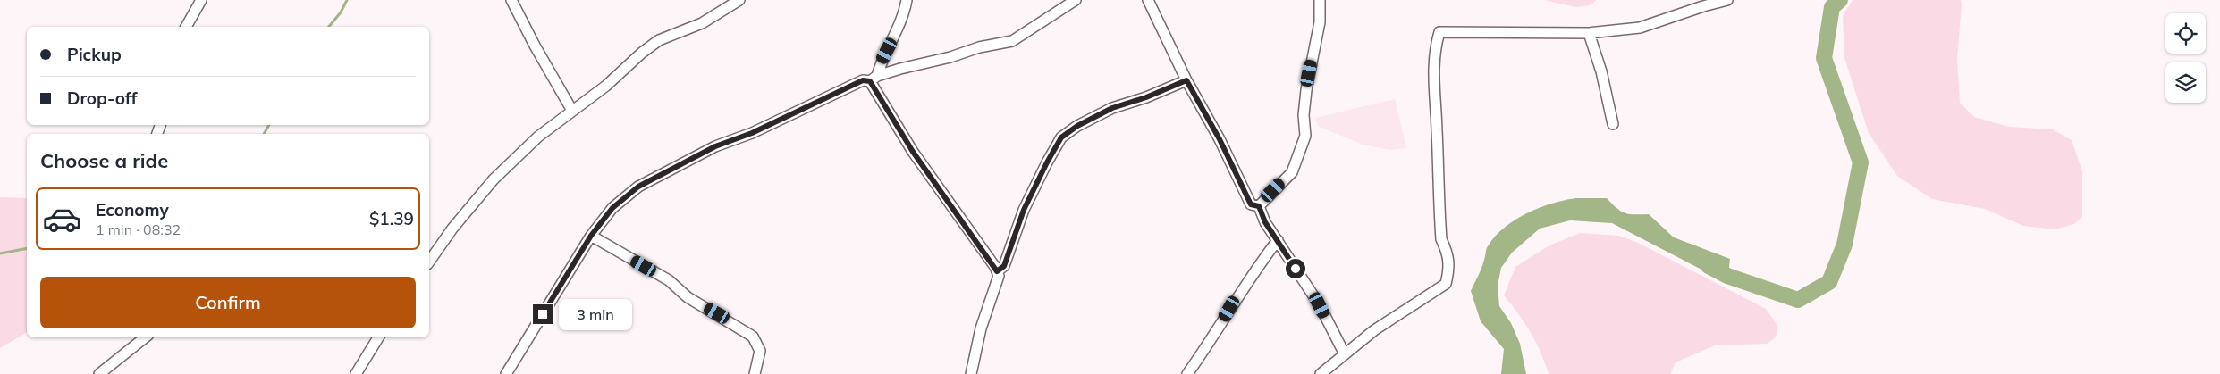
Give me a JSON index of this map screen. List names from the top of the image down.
{
  "page": {
    "banner": ["Pickup", "Drop-off"],
    "heading": "Choose a ride",
    "list": [
      {
        "name": "Economy",
        "note": "1 min · 08:32",
        "value": "$1.39"
      }
    ],
    "buttons": "Confirm",
    "bubble": "3 min"
  }
}
